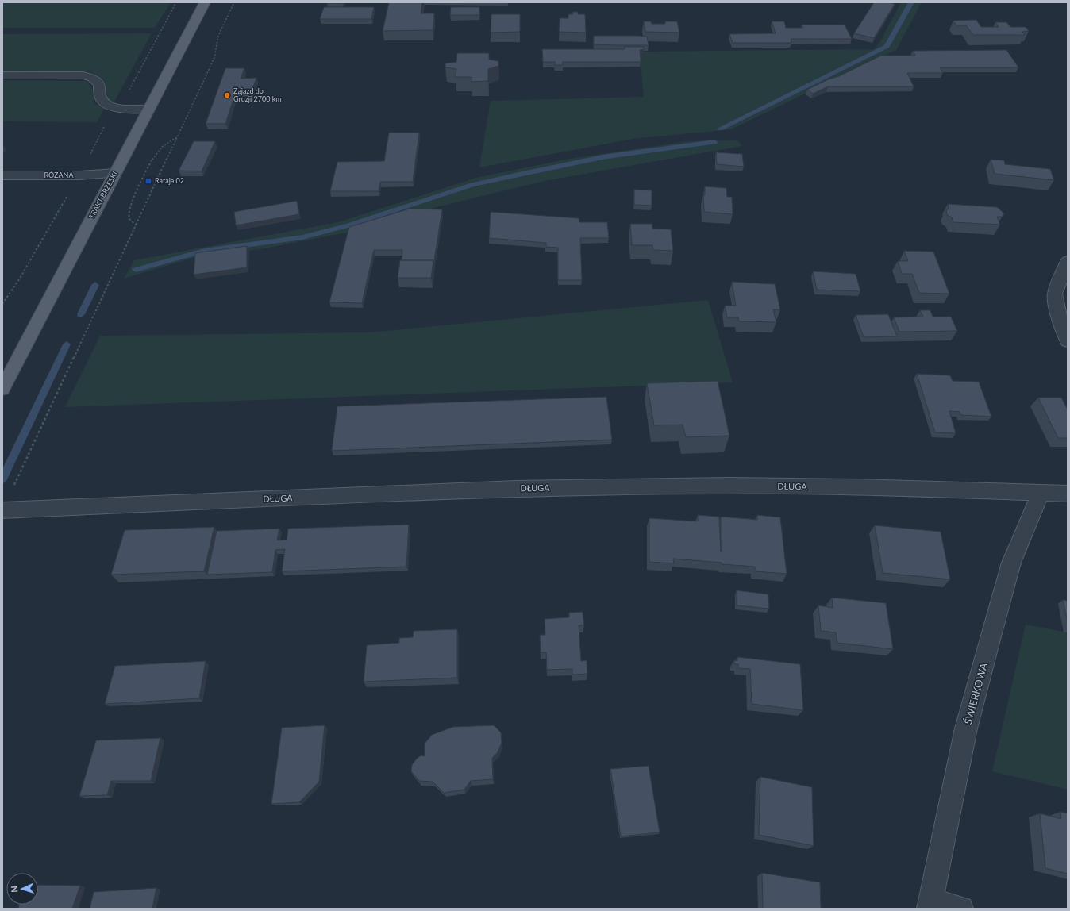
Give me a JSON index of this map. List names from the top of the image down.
{
  "streets": {
    "main road": ["TRAKT BRZESKI"],
    "street": ["RÓŻANA", "DŁUGA", "ŚWIERKOWA"]
  },
  "crossings": [
    ["RÓŻANA", "TRAKT BRZESKI"],
    ["DŁUGA", "ŚWIERKOWA"]
  ],
  "places": {
    "other": ["Zajazd do Gruzji 2700 km"],
    "transit": ["Rataja 02"]
  },
  "north": "left"
}
